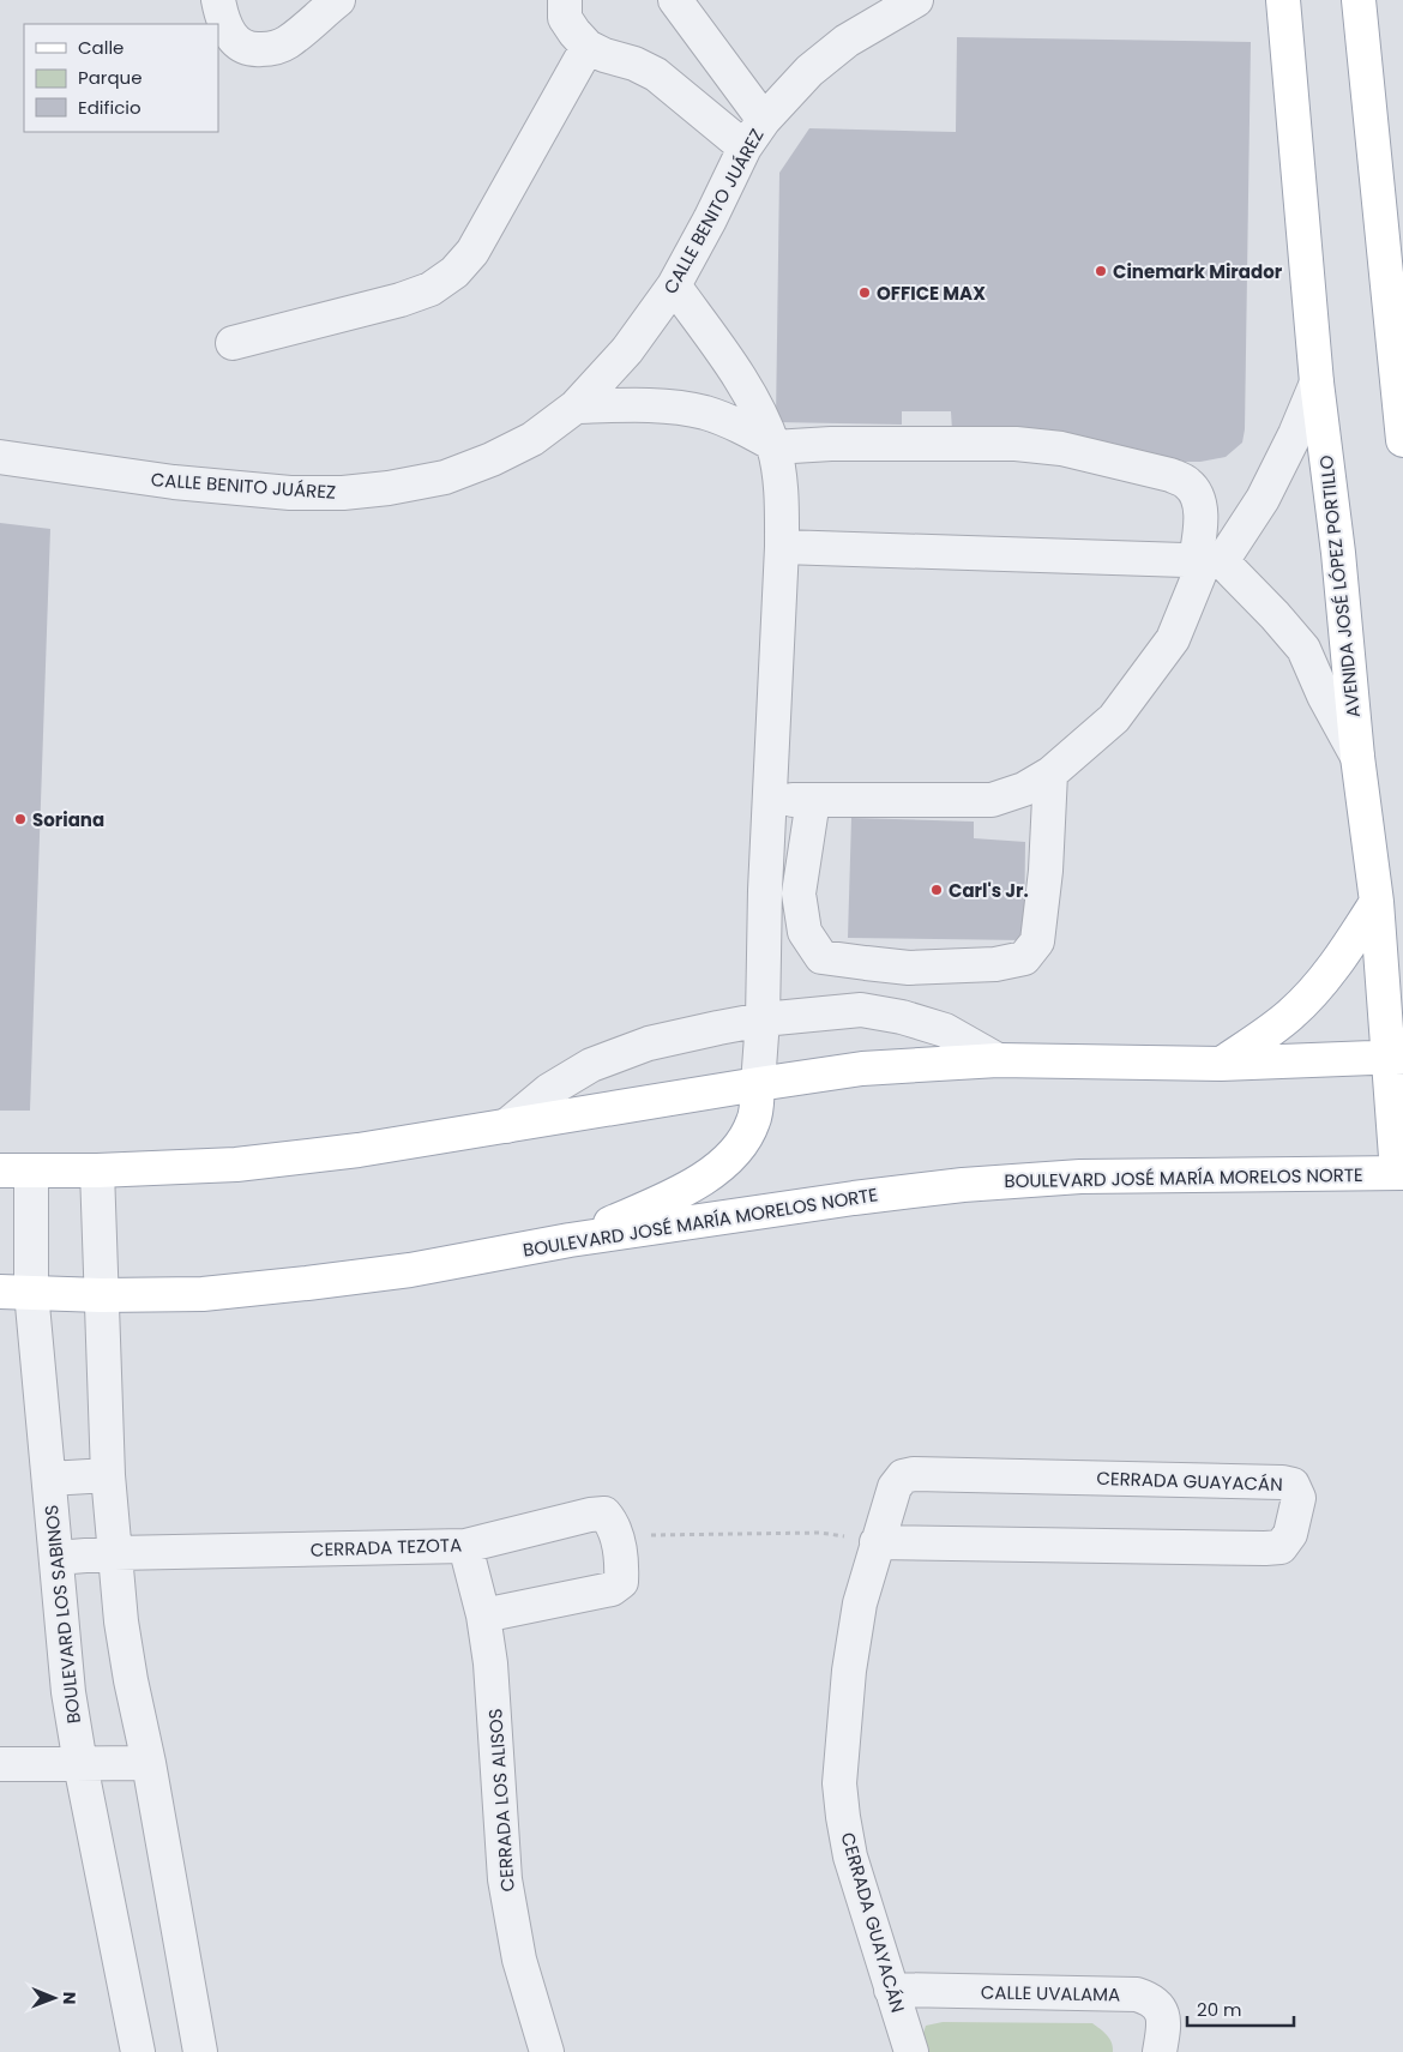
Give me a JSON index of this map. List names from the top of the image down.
{
  "streets": {
    "main road": ["AVENIDA JOSÉ LÓPEZ PORTILLO", "BOULEVARD JOSÉ MARÍA MORELOS NORTE"],
    "street": [
      "CALLE BENITO JUÁREZ",
      "CERRADA GUAYACÁN",
      "CERRADA TEZOTA",
      "BOULEVARD LOS SABINOS",
      "CERRADA LOS ALISOS",
      "CALLE UVALAMA"
    ]
  },
  "crossings": [
    ["AVENIDA JOSÉ LÓPEZ PORTILLO", "BOULEVARD JOSÉ MARÍA MORELOS NORTE"],
    ["BOULEVARD JOSÉ MARÍA MORELOS NORTE", "BOULEVARD LOS SABINOS"],
    ["CERRADA GUAYACÁN", "CALLE UVALAMA"],
    ["CERRADA TEZOTA", "BOULEVARD LOS SABINOS"],
    ["CERRADA TEZOTA", "CERRADA LOS ALISOS"]
  ],
  "places": [
    "Cinemark Mirador",
    "OFFICE MAX",
    "Soriana",
    "Carl's Jr."
  ],
  "legend": ["Calle", "Parque", "Edificio"],
  "scale_bar": "20 m",
  "north": "right"
}
